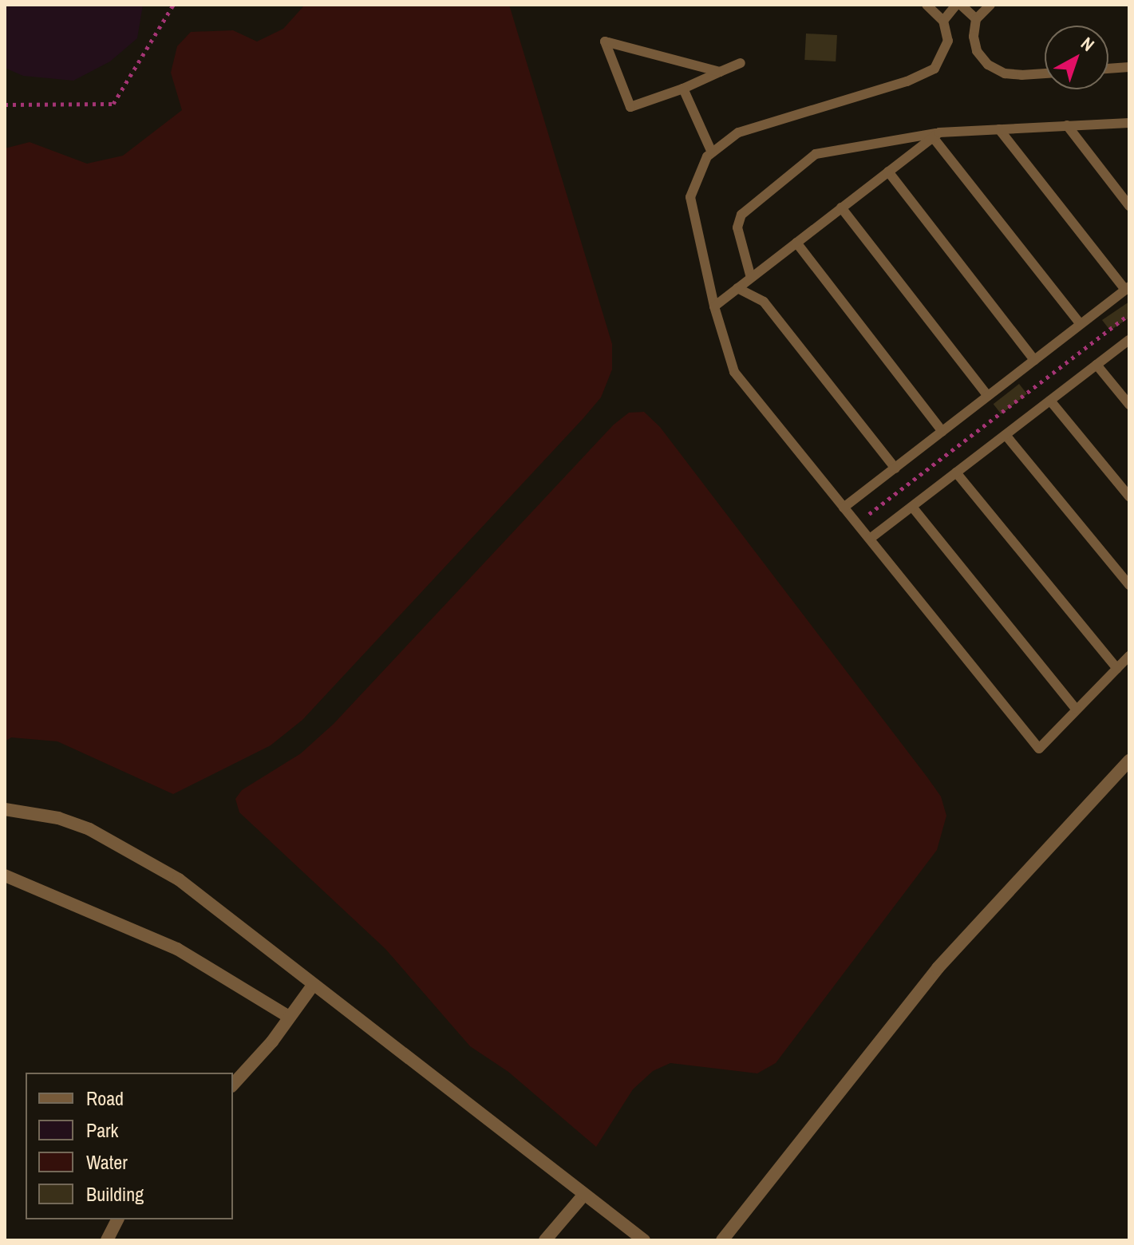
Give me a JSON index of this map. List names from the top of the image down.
{
  "legend": [
    "Road",
    "Park",
    "Water",
    "Building"
  ],
  "north": "top right"
}
